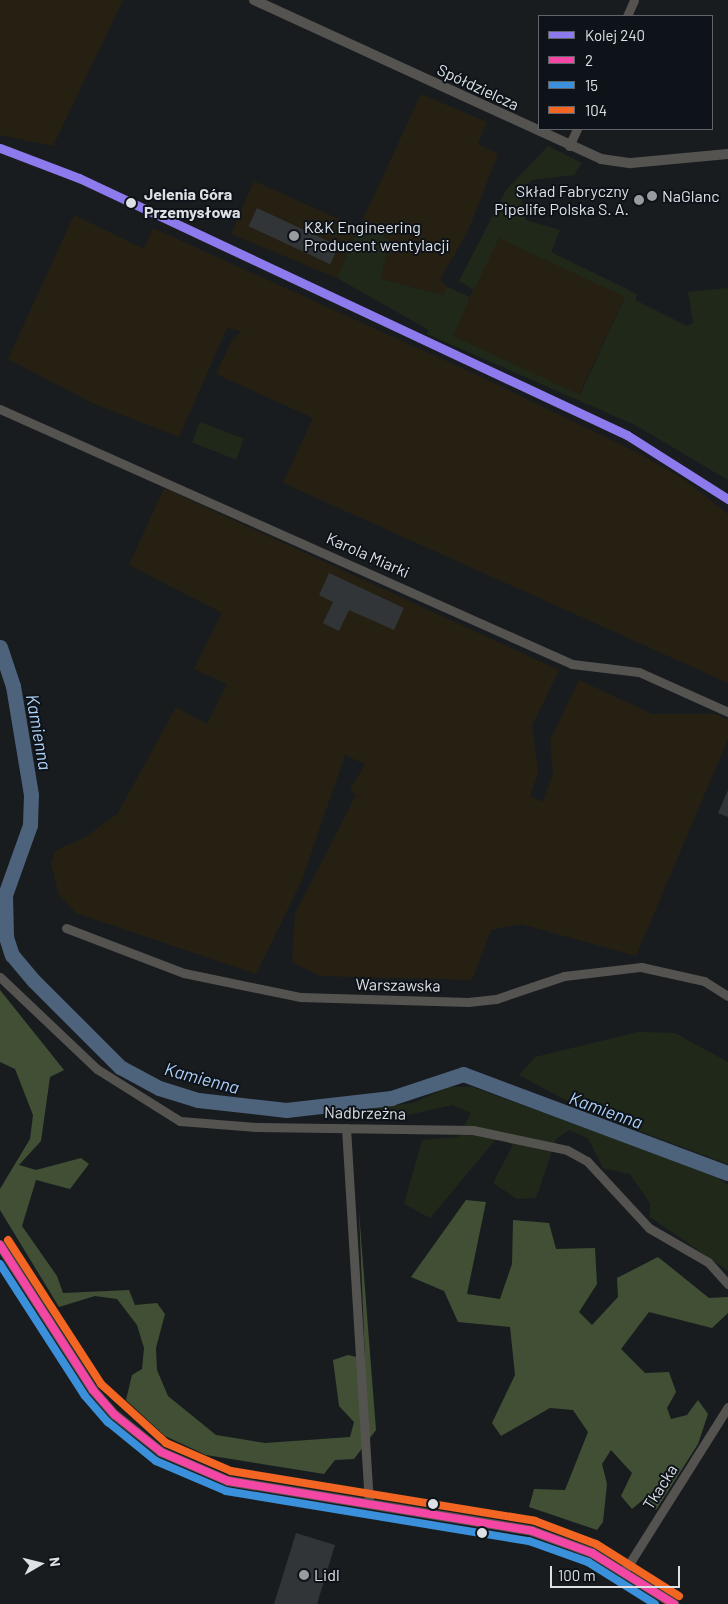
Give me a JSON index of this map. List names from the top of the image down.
{
  "streets": {
    "street": [
      "Spółdzielcza",
      "Karola Miarki",
      "Warszawska",
      "Nadbrzeżna",
      "Tkacka"
    ]
  },
  "water": ["Kamienna"],
  "places": [
    "NaGlanc",
    "Skład Fabryczny Pipelife Polska S. A.",
    "Jelenia Góra Przemysłowa",
    "K&K Engineering Producent wentylacji",
    "Lidl"
  ],
  "lines": [
    "rail line 240",
    "transit line 104",
    "transit line 2",
    "transit line 15"
  ],
  "legend": [
    "Kolej 240",
    "2",
    "15",
    "104"
  ],
  "scale_bar": "100 m",
  "north": "right"
}
